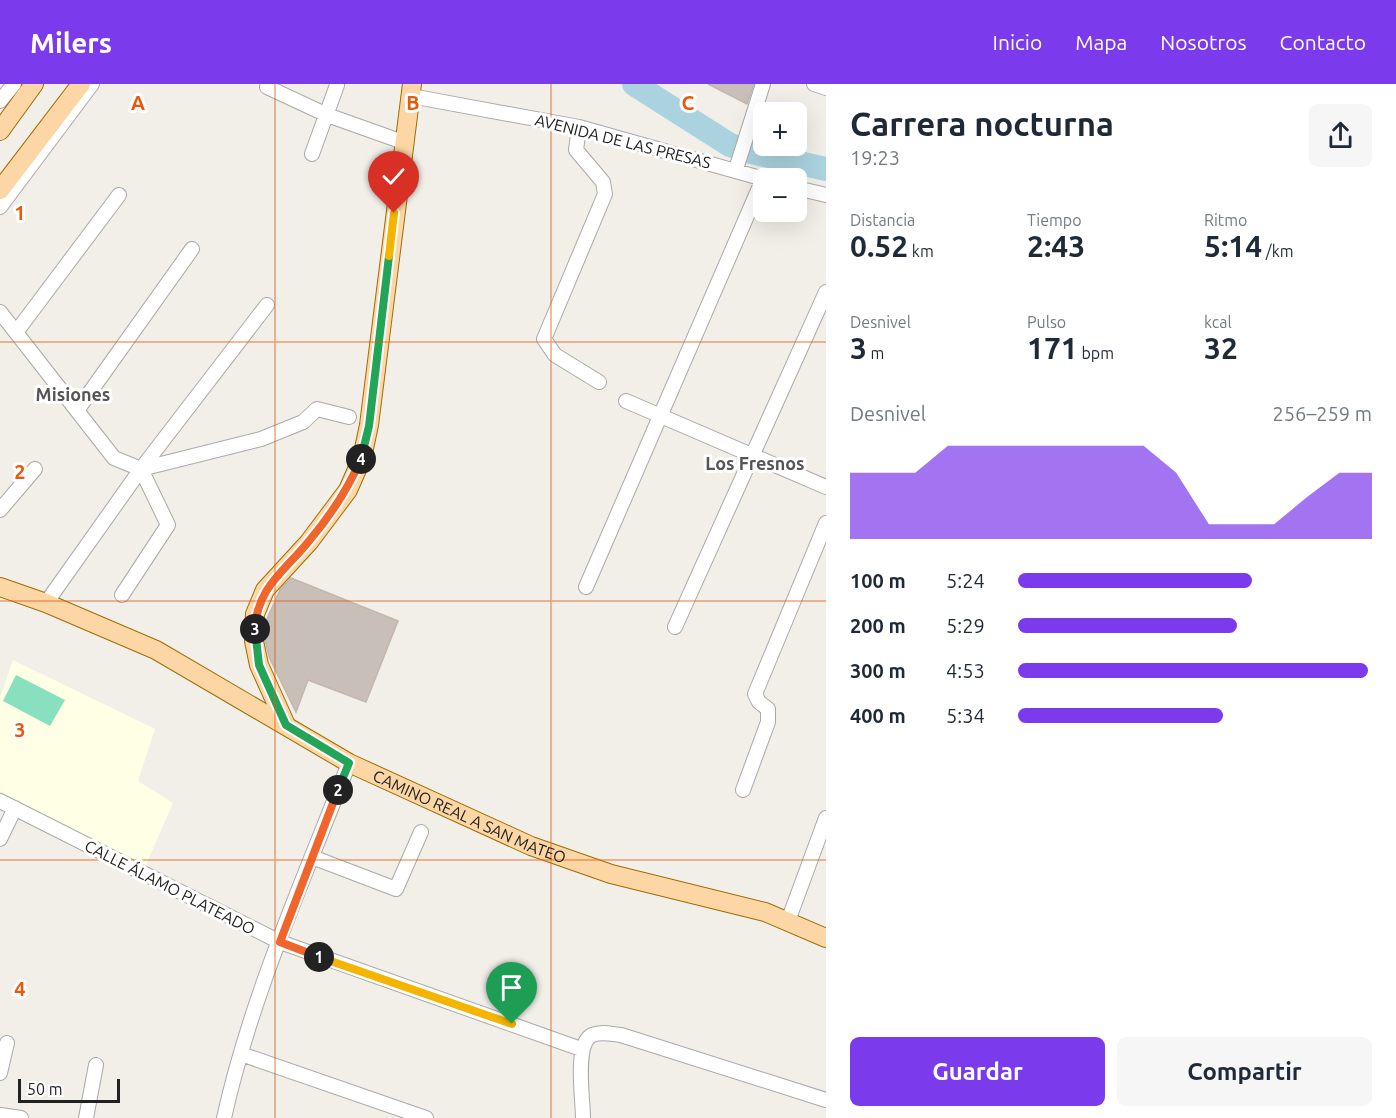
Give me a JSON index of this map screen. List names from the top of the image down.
{
  "streets": {
    "main road": ["CAMINO REAL A SAN MATEO"],
    "street": ["AVENIDA DE LAS PRESAS", "CALLE ÁLAMO PLATEADO"]
  },
  "districts": ["Misiones", "Los Fresnos"],
  "scale_bar": "50 m",
  "page": {
    "header": "Milers",
    "nav": [
      "Inicio",
      "Mapa",
      "Nosotros",
      "Contacto"
    ],
    "heading": ["Carrera nocturna", "19:23"],
    "map_buttons": ["+", "−"],
    "stats": [
      ["Distancia", "0.52 km"],
      ["Tiempo", "2:43"],
      ["Ritmo", "5:14 /km"],
      ["Desnivel", "3 m"],
      ["Pulso", "171 bpm"],
      ["kcal", "32"]
    ],
    "chart": ["Desnivel", "256–259 m"],
    "pins": [
      "4",
      "3",
      "2",
      "1"
    ],
    "list": [
      {
        "name": "100 m",
        "note": "5:24"
      },
      {
        "name": "200 m",
        "note": "5:29"
      },
      {
        "name": "300 m",
        "note": "4:53"
      },
      {
        "name": "400 m",
        "note": "5:34"
      }
    ],
    "buttons": ["Guardar", "Compartir"],
    "scale": "50 m"
  },
  "grid": {
    "columns": ["A", "B", "C"],
    "rows": [
      "1",
      "2",
      "3",
      "4"
    ]
  }
}
